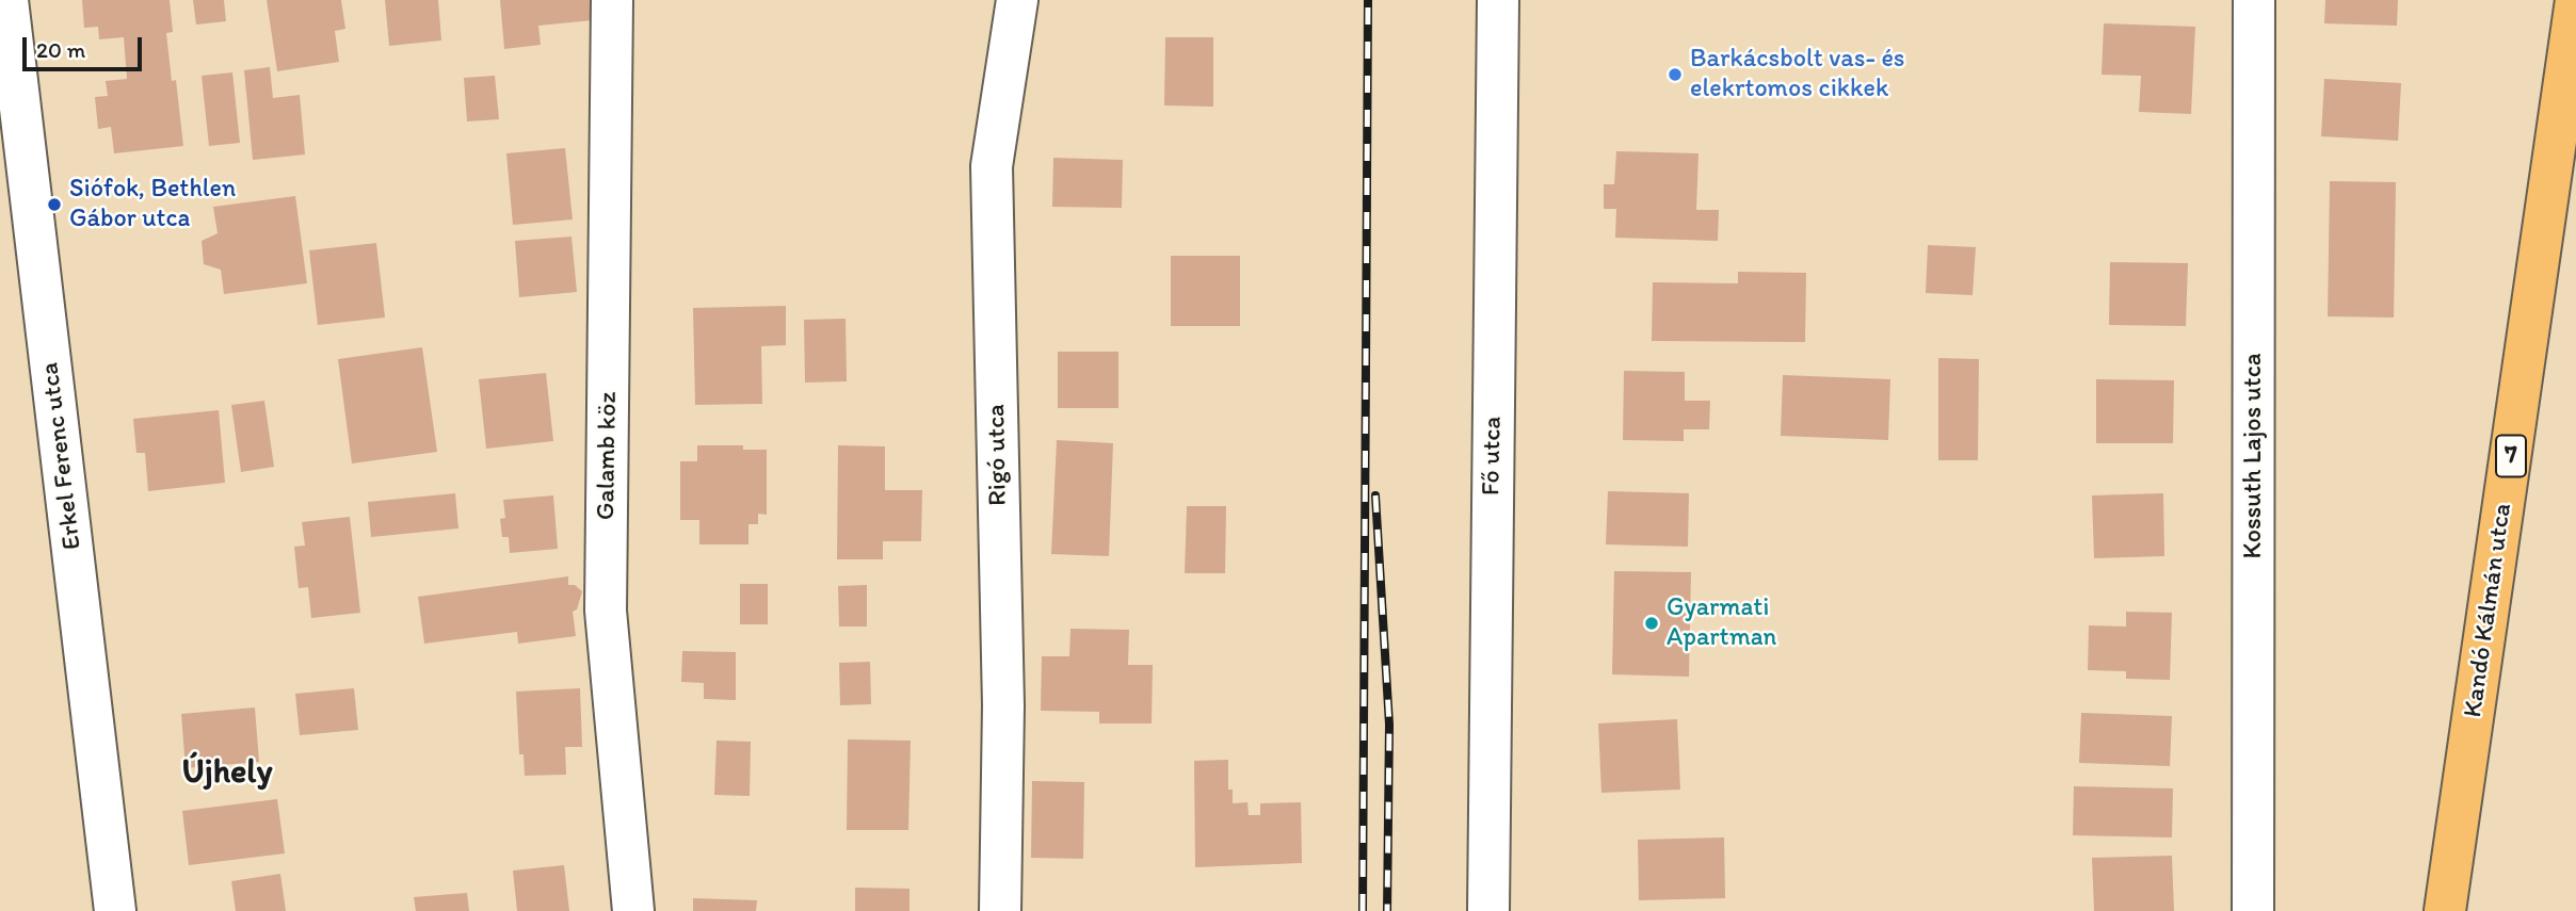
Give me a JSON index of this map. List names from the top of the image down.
{
  "streets": {
    "main road": ["7", "Kandó Kálmán utca"],
    "street": [
      "Rigó utca",
      "Erkel Ferenc utca",
      "Galamb köz",
      "Fő utca",
      "Kossuth Lajos utca"
    ]
  },
  "districts": ["Újhely"],
  "places": ["Barkácsbolt vas- és elekrtomos cikkek", "Siófok, Bethlen Gábor utca", "Gyarmati Apartman"],
  "scale_bar": "20 m"
}
